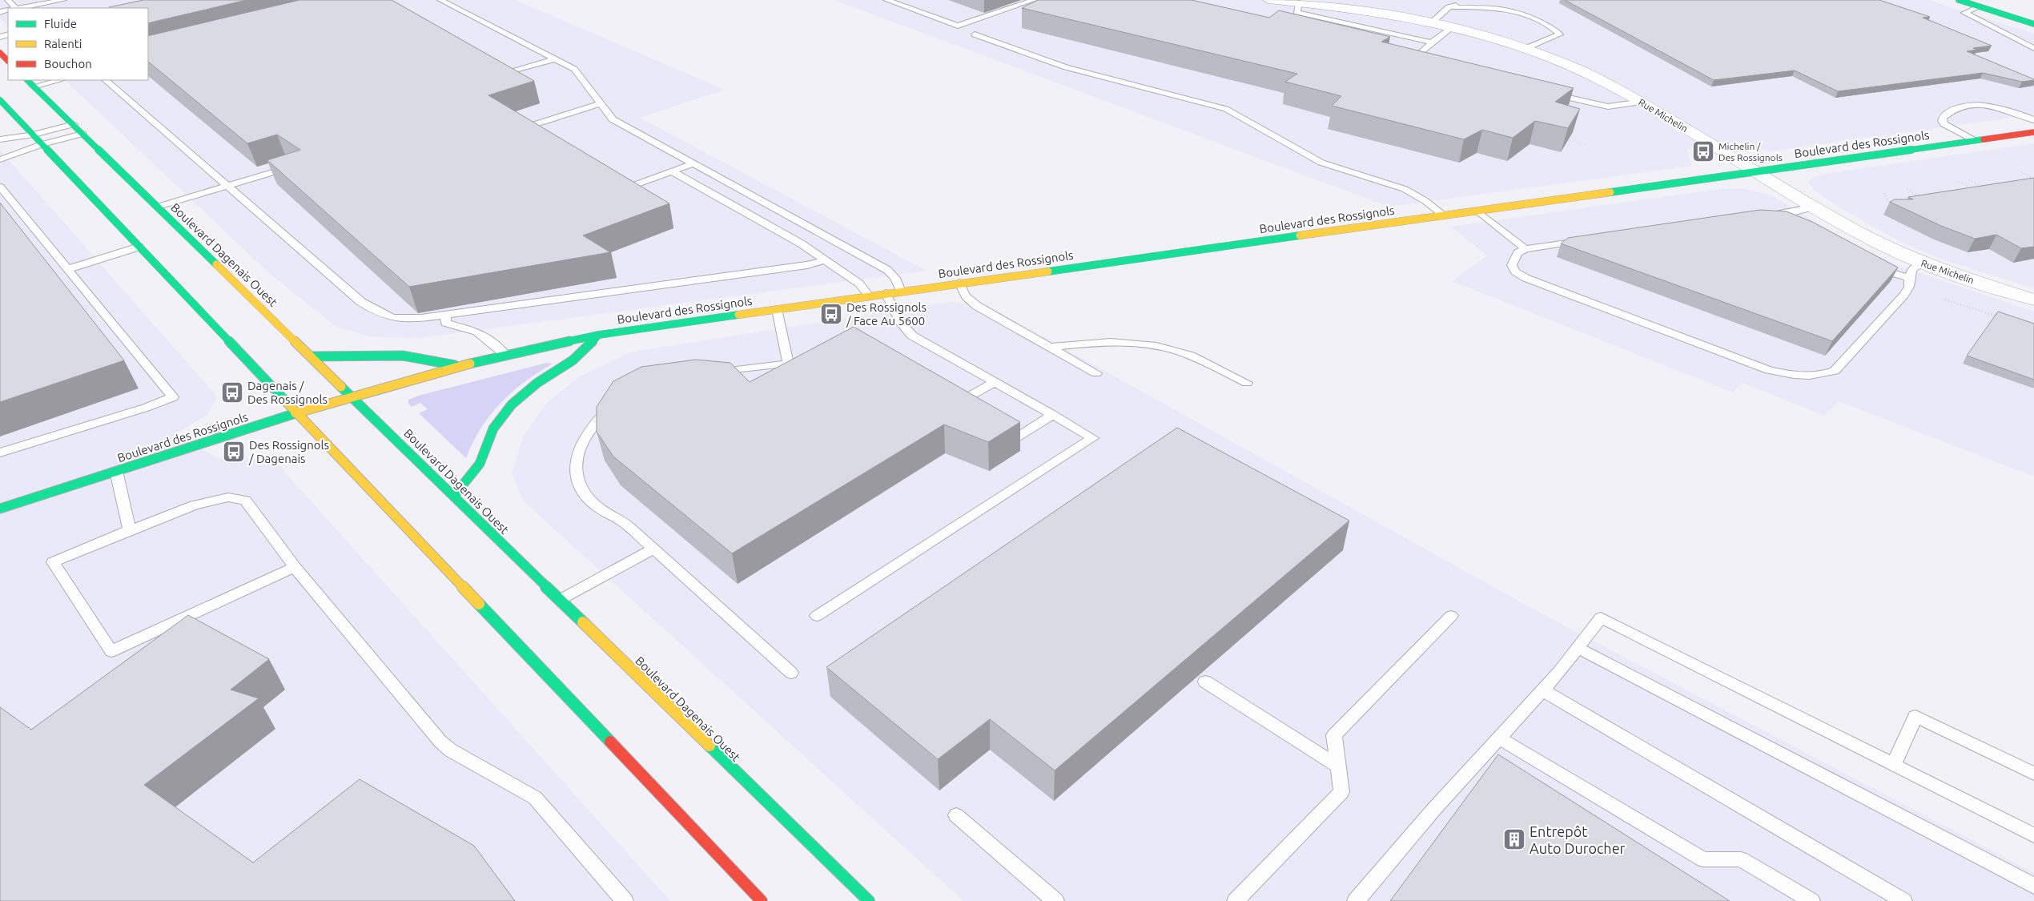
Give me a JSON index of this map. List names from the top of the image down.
{
  "streets": {
    "main road": ["Boulevard des Rossignols", "Boulevard Dagenais Ouest"],
    "street": ["Rue Michelin"]
  },
  "crossings": [
    ["Rue Michelin", "Boulevard des Rossignols"],
    ["Boulevard des Rossignols", "Boulevard Dagenais Ouest"]
  ],
  "places": {
    "bus stop": [
      "Michelin / Des Rossignols",
      "Des Rossignols / Face Au 5600",
      "Dagenais / Des Rossignols",
      "Des Rossignols / Dagenais"
    ],
    "building": ["Entrepôt Auto Durocher"]
  },
  "legend": ["Fluide", "Ralenti", "Bouchon"]
}
